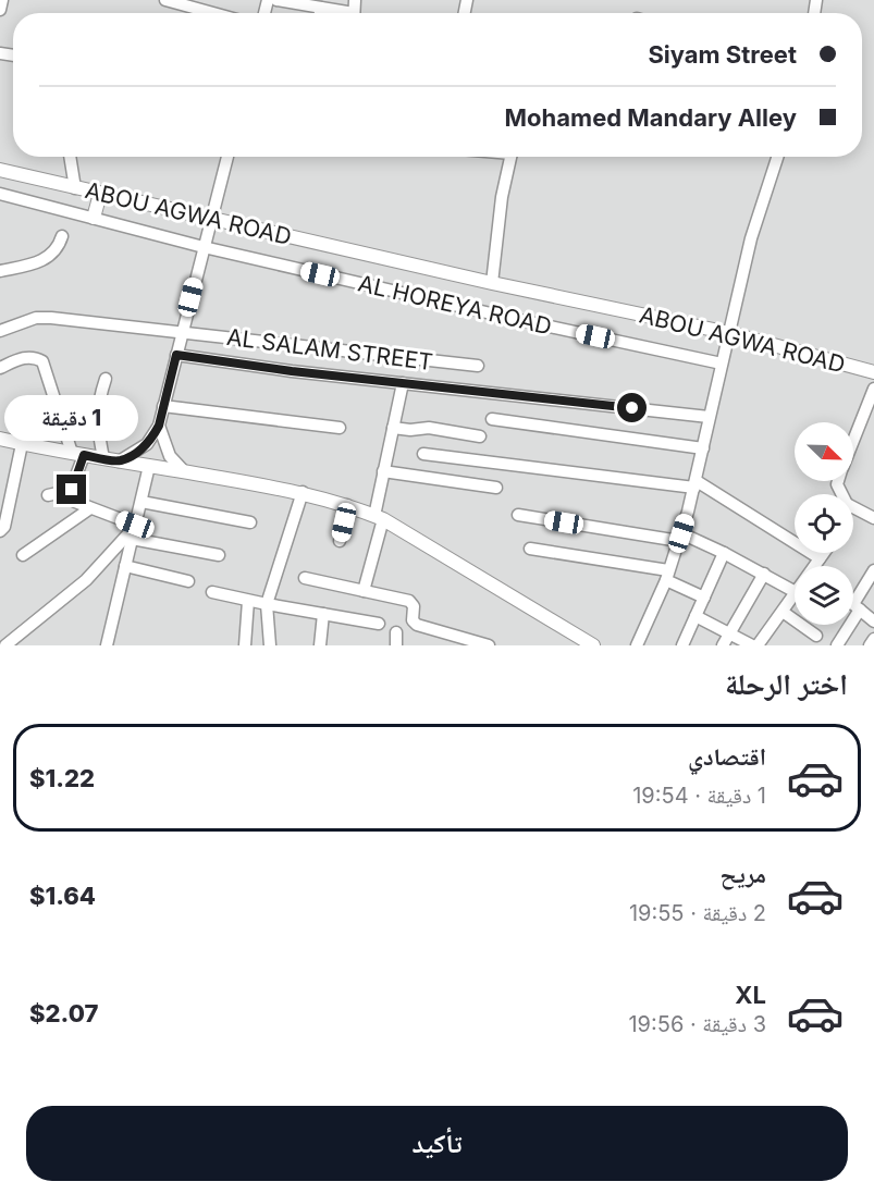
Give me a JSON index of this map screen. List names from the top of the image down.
{
  "streets": {
    "street": ["ABOU AGWA ROAD", "AL HOREYA ROAD", "AL SALAM STREET"]
  },
  "north": "bottom right",
  "page": {
    "banner": ["Siyam Street", "Mohamed Mandary Alley"],
    "bubble": "1 دقيقة",
    "heading": "اختر الرحلة",
    "list": [
      {
        "name": "اقتصادي",
        "note": "1 دقيقة · 19:54",
        "value": "$1.22"
      },
      {
        "name": "مريح",
        "note": "2 دقيقة · 19:55",
        "value": "$1.64"
      },
      {
        "name": "XL",
        "note": "3 دقيقة · 19:56",
        "value": "$2.07"
      }
    ],
    "buttons": "تأكيد"
  }
}
